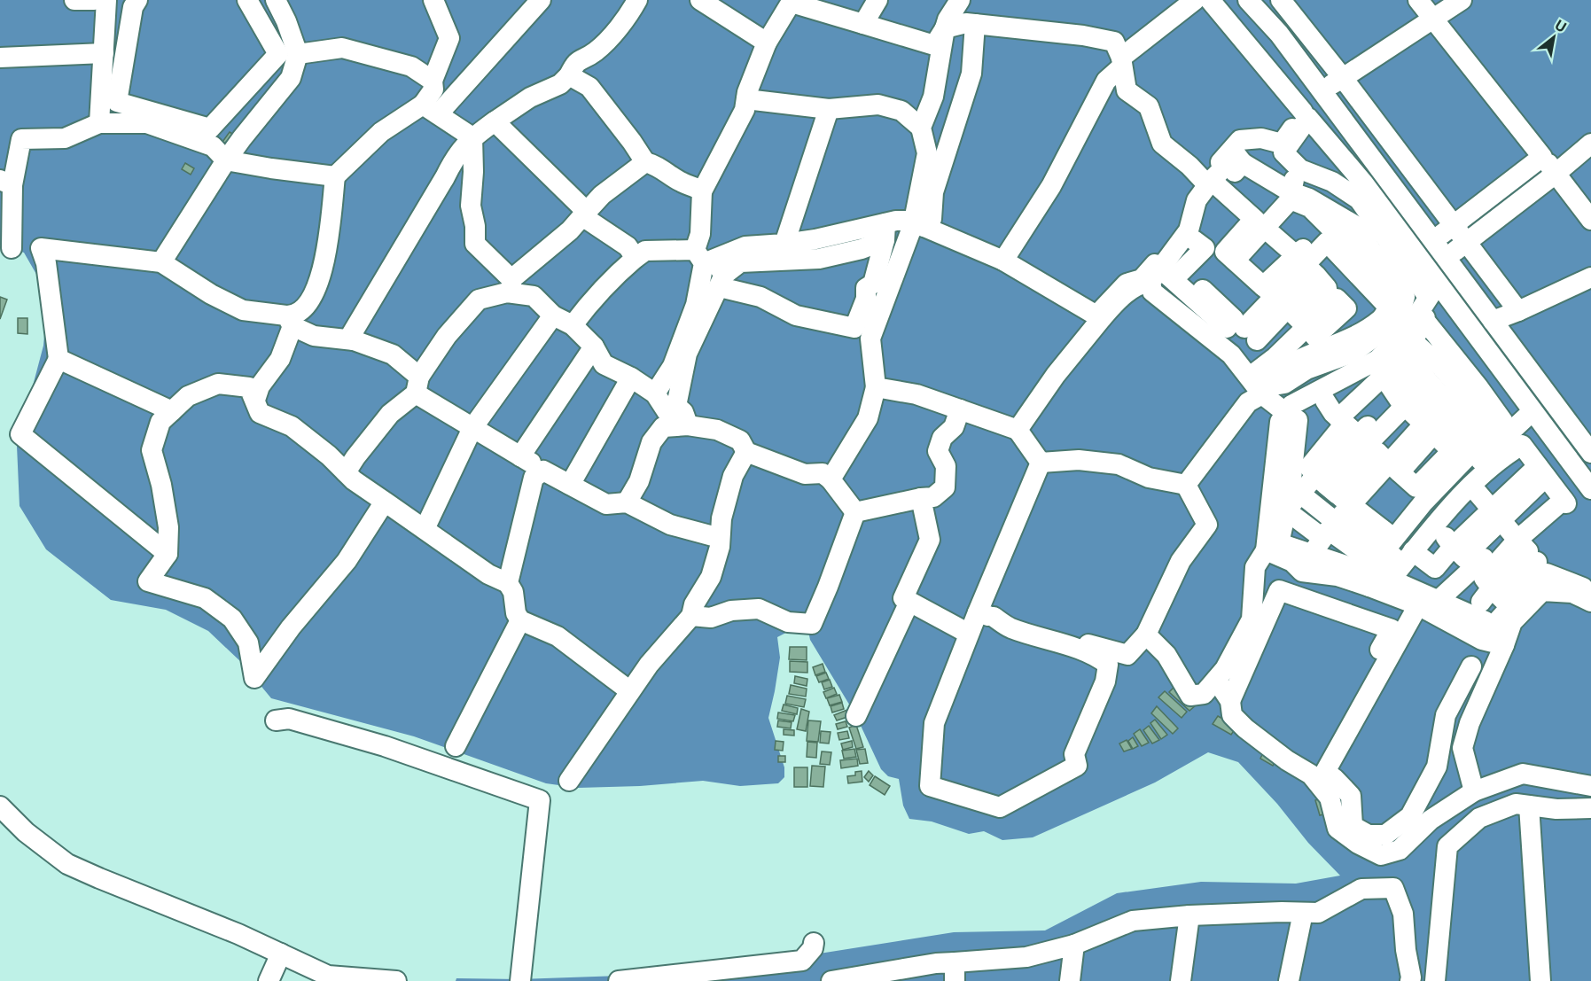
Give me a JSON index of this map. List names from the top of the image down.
{
  "north": "top right"
}
